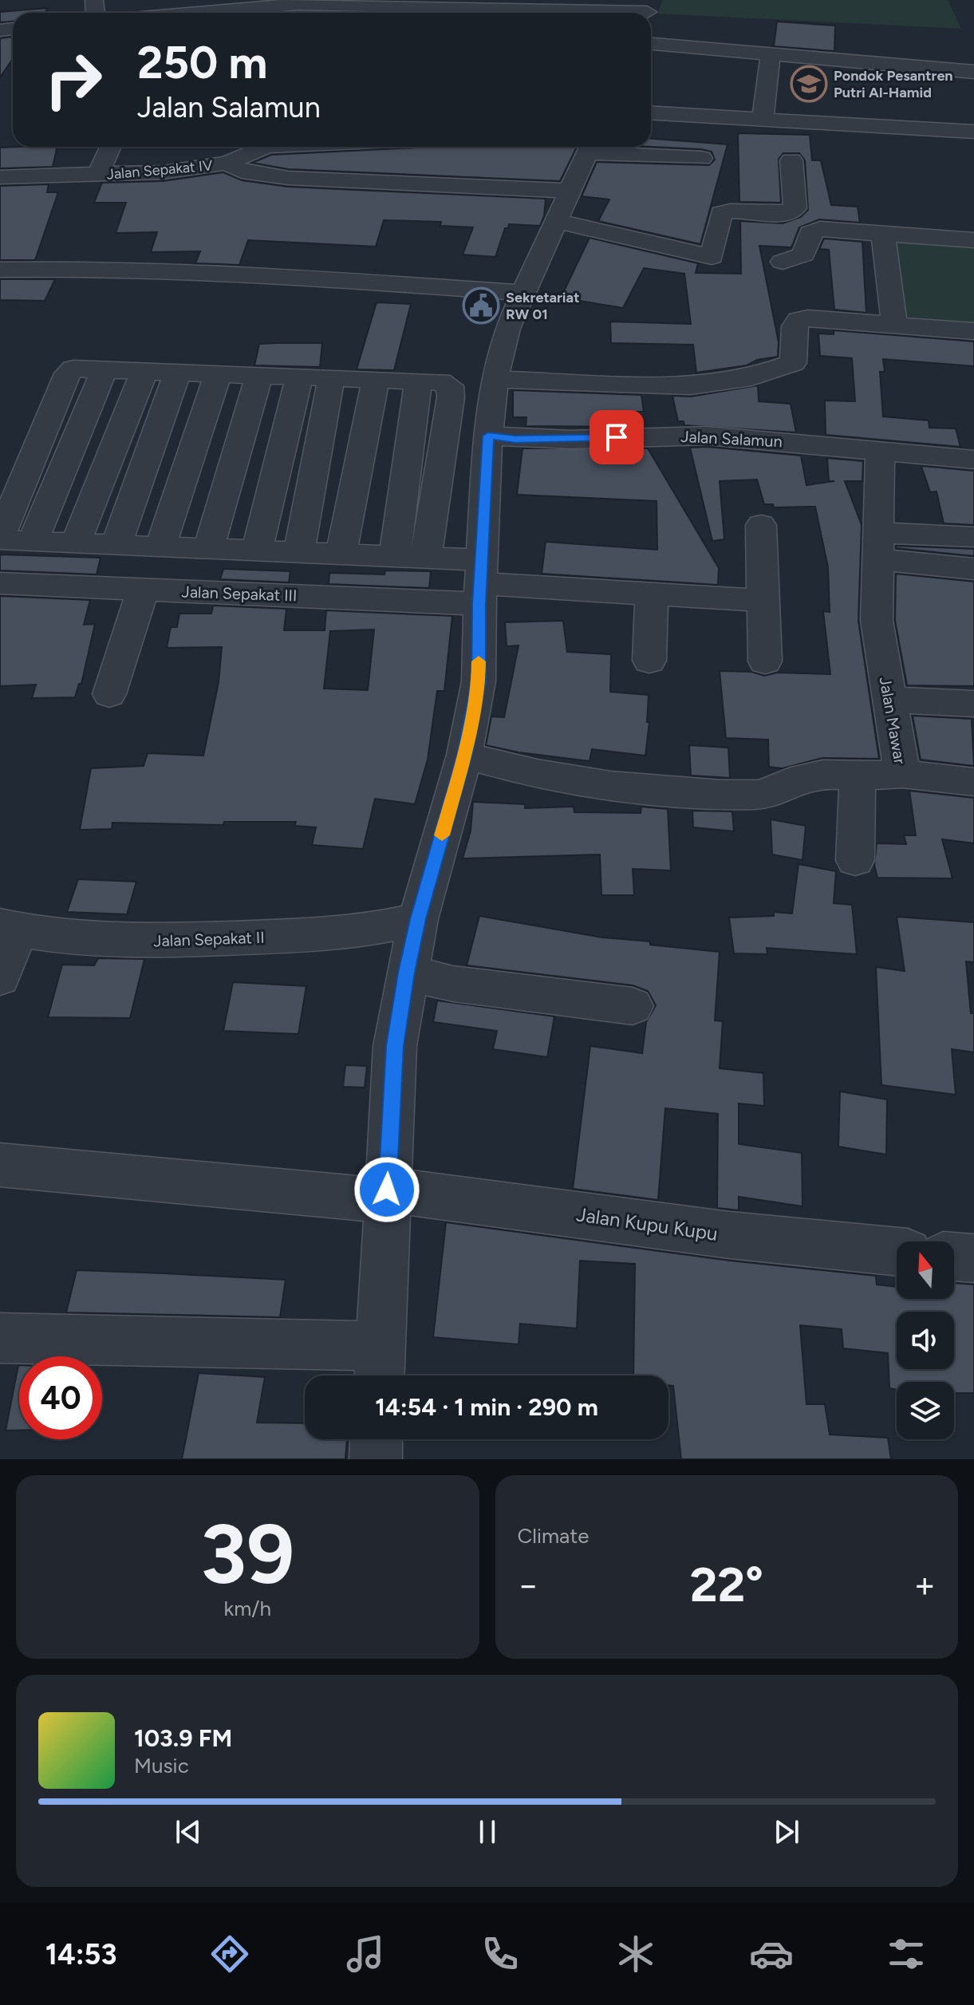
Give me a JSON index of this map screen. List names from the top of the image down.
{
  "streets": {
    "street": [
      "Jalan Sepakat IV",
      "Jalan Salamun",
      "Jalan Sepakat III",
      "Jalan Mawar",
      "Jalan Sepakat II",
      "Jalan Kupu Kupu"
    ]
  },
  "crossings": [
    ["Jalan Salamun", "Jalan Mawar"]
  ],
  "places": {
    "school or university": ["Pondok Pesantren Putri Al-Hamid"],
    "public building": ["Sekretariat RW 01"]
  },
  "north": "top",
  "page": {
    "turn": ["250 m", "Jalan Salamun"],
    "limit": "40",
    "trip": "14:54 · 1 min · 290 m",
    "tile": [
      ["39", "km/h"],
      "Climate"
    ],
    "heat": ["−", "22°", "+"],
    "song": ["103.9 FM", "Music"],
    "tabs": "14:53"
  }
}
